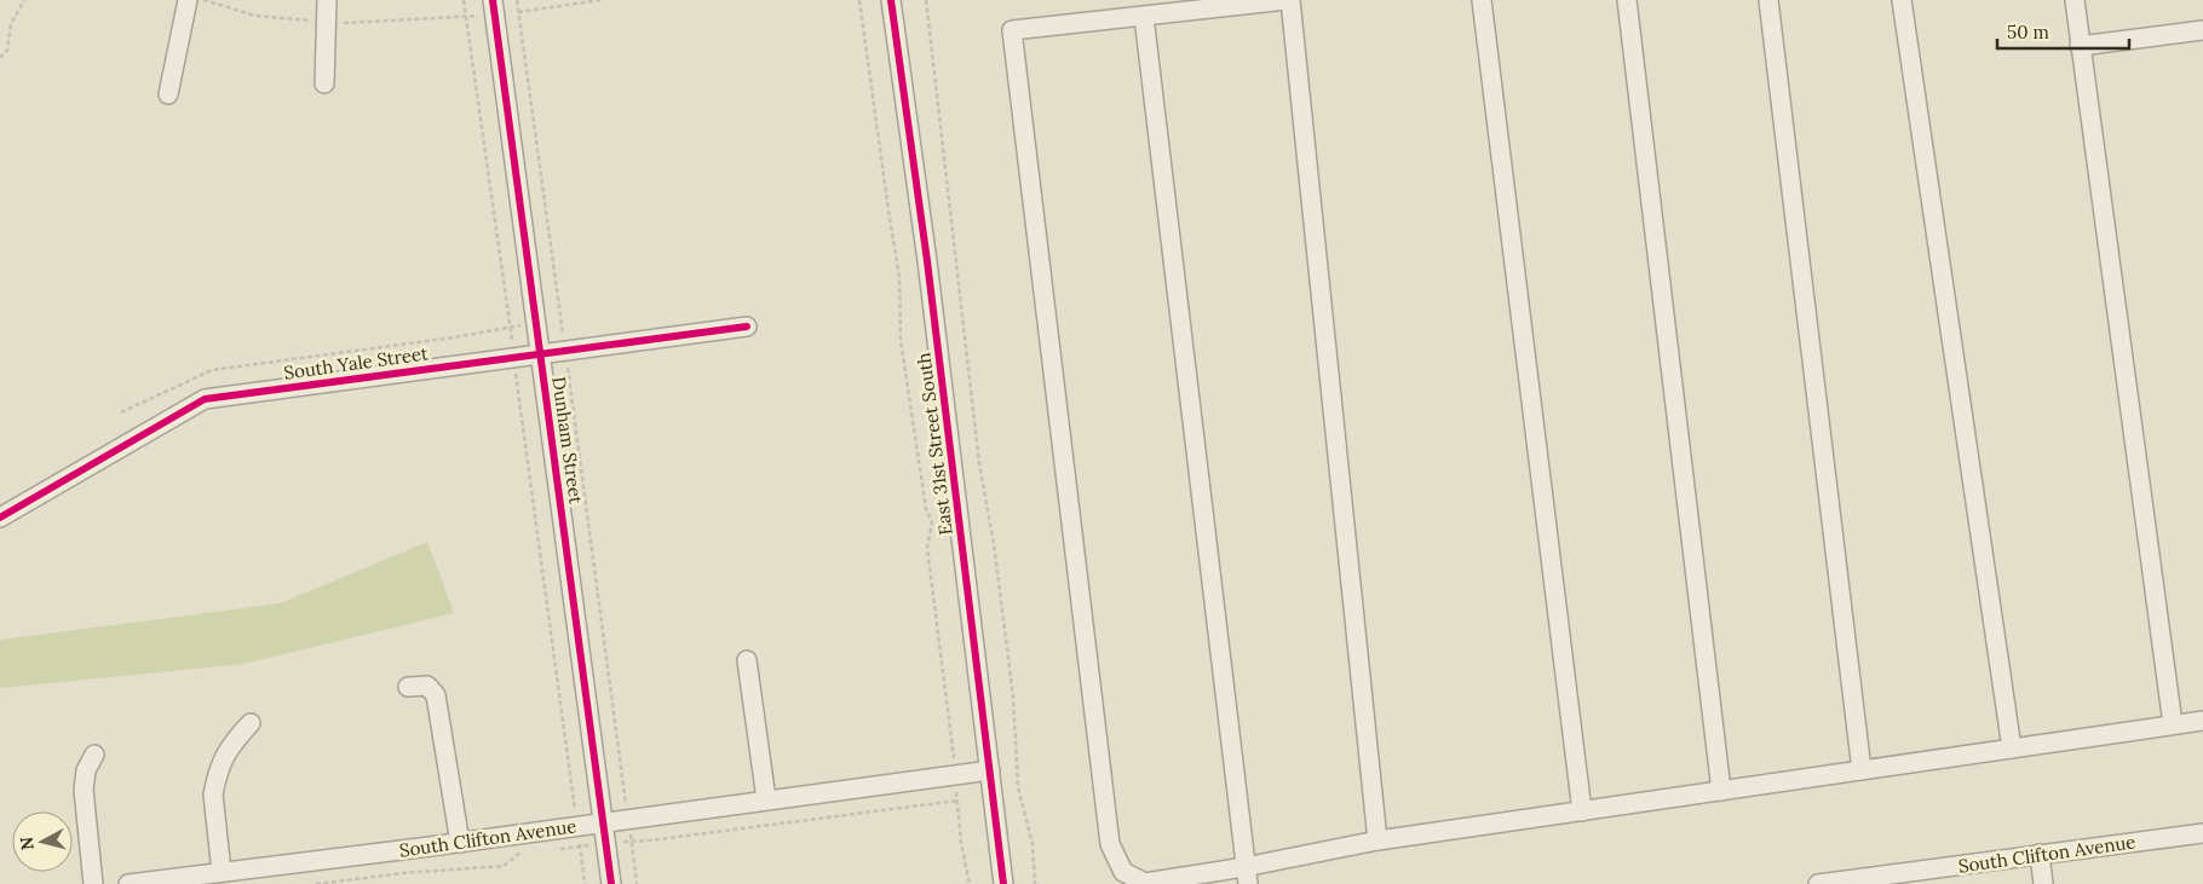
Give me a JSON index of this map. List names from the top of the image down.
{
  "streets": {
    "street": [
      "South Yale Street",
      "Dunham Street",
      "East 31st Street South",
      "South Clifton Avenue"
    ]
  },
  "crossings": [
    ["South Yale Street", "Dunham Street"],
    ["Dunham Street", "South Clifton Avenue"],
    ["East 31st Street South", "South Clifton Avenue"]
  ],
  "scale_bar": "50 m",
  "north": "left"
}
